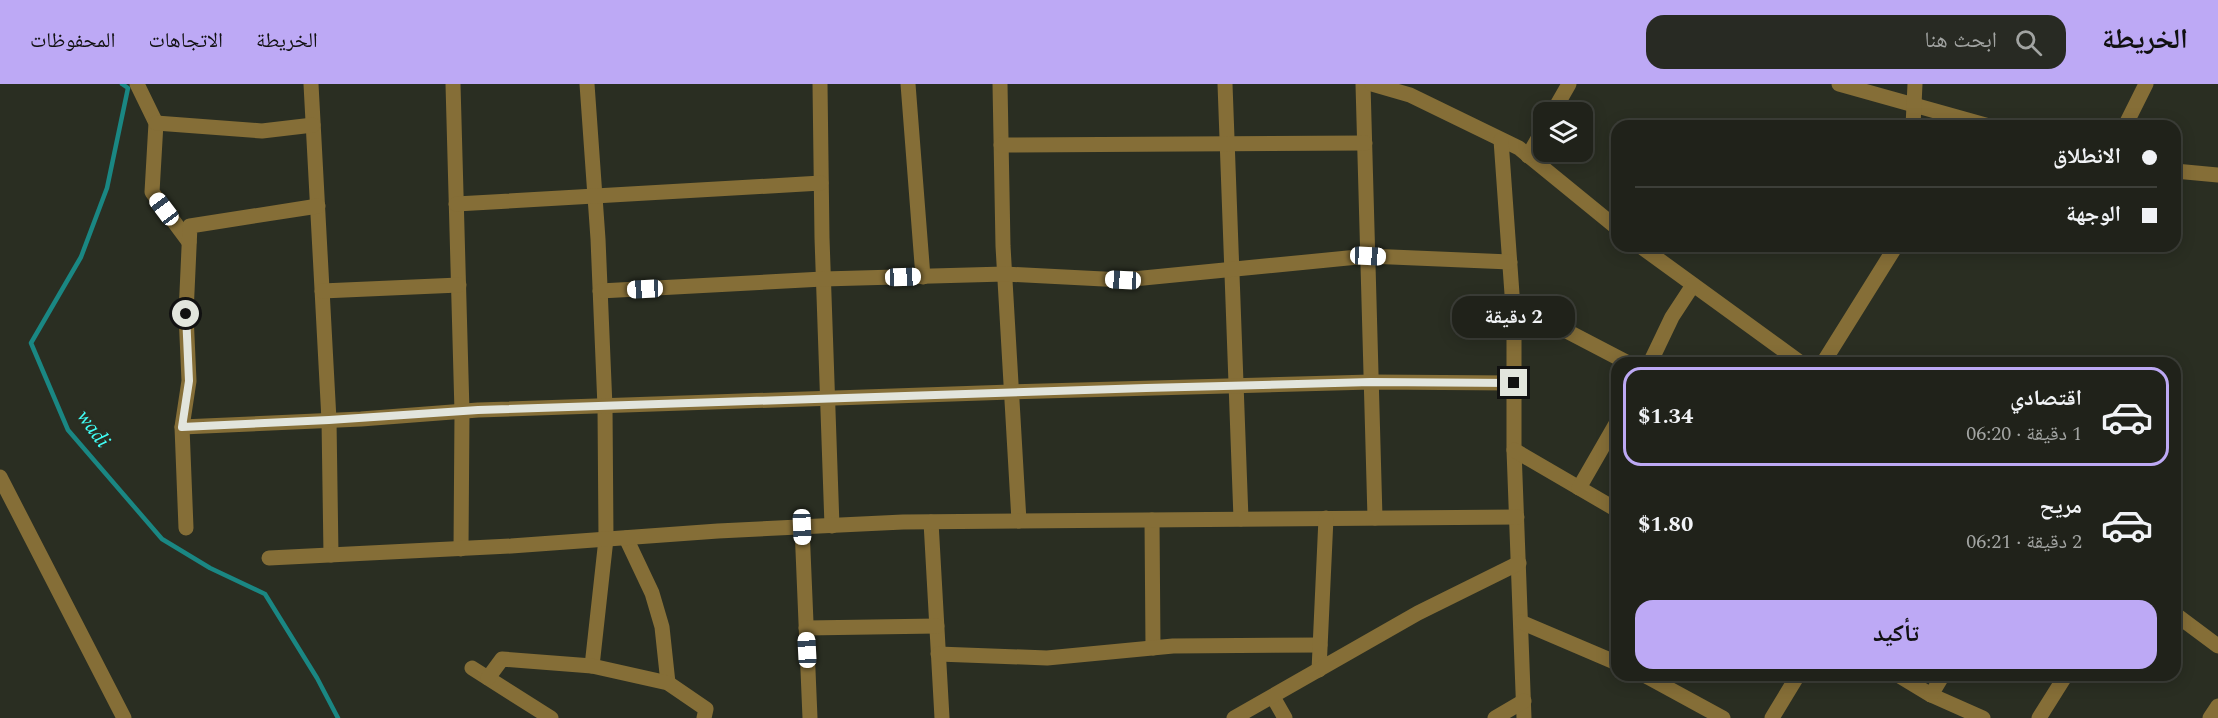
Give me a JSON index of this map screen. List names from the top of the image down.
{
  "water": ["wadi"],
  "page": {
    "header": "الخريطة",
    "search": "ابحث هنا",
    "nav": ["الخريطة", "الاتجاهات", "المحفوظات"],
    "banner": ["الانطلاق", "الوجهة"],
    "bubble": "2 دقيقة",
    "list": [
      {
        "name": "اقتصادي",
        "note": "1 دقيقة · 06:20",
        "value": "$1.34"
      },
      {
        "name": "مريح",
        "note": "2 دقيقة · 06:21",
        "value": "$1.80"
      }
    ],
    "buttons": "تأكيد"
  }
}
